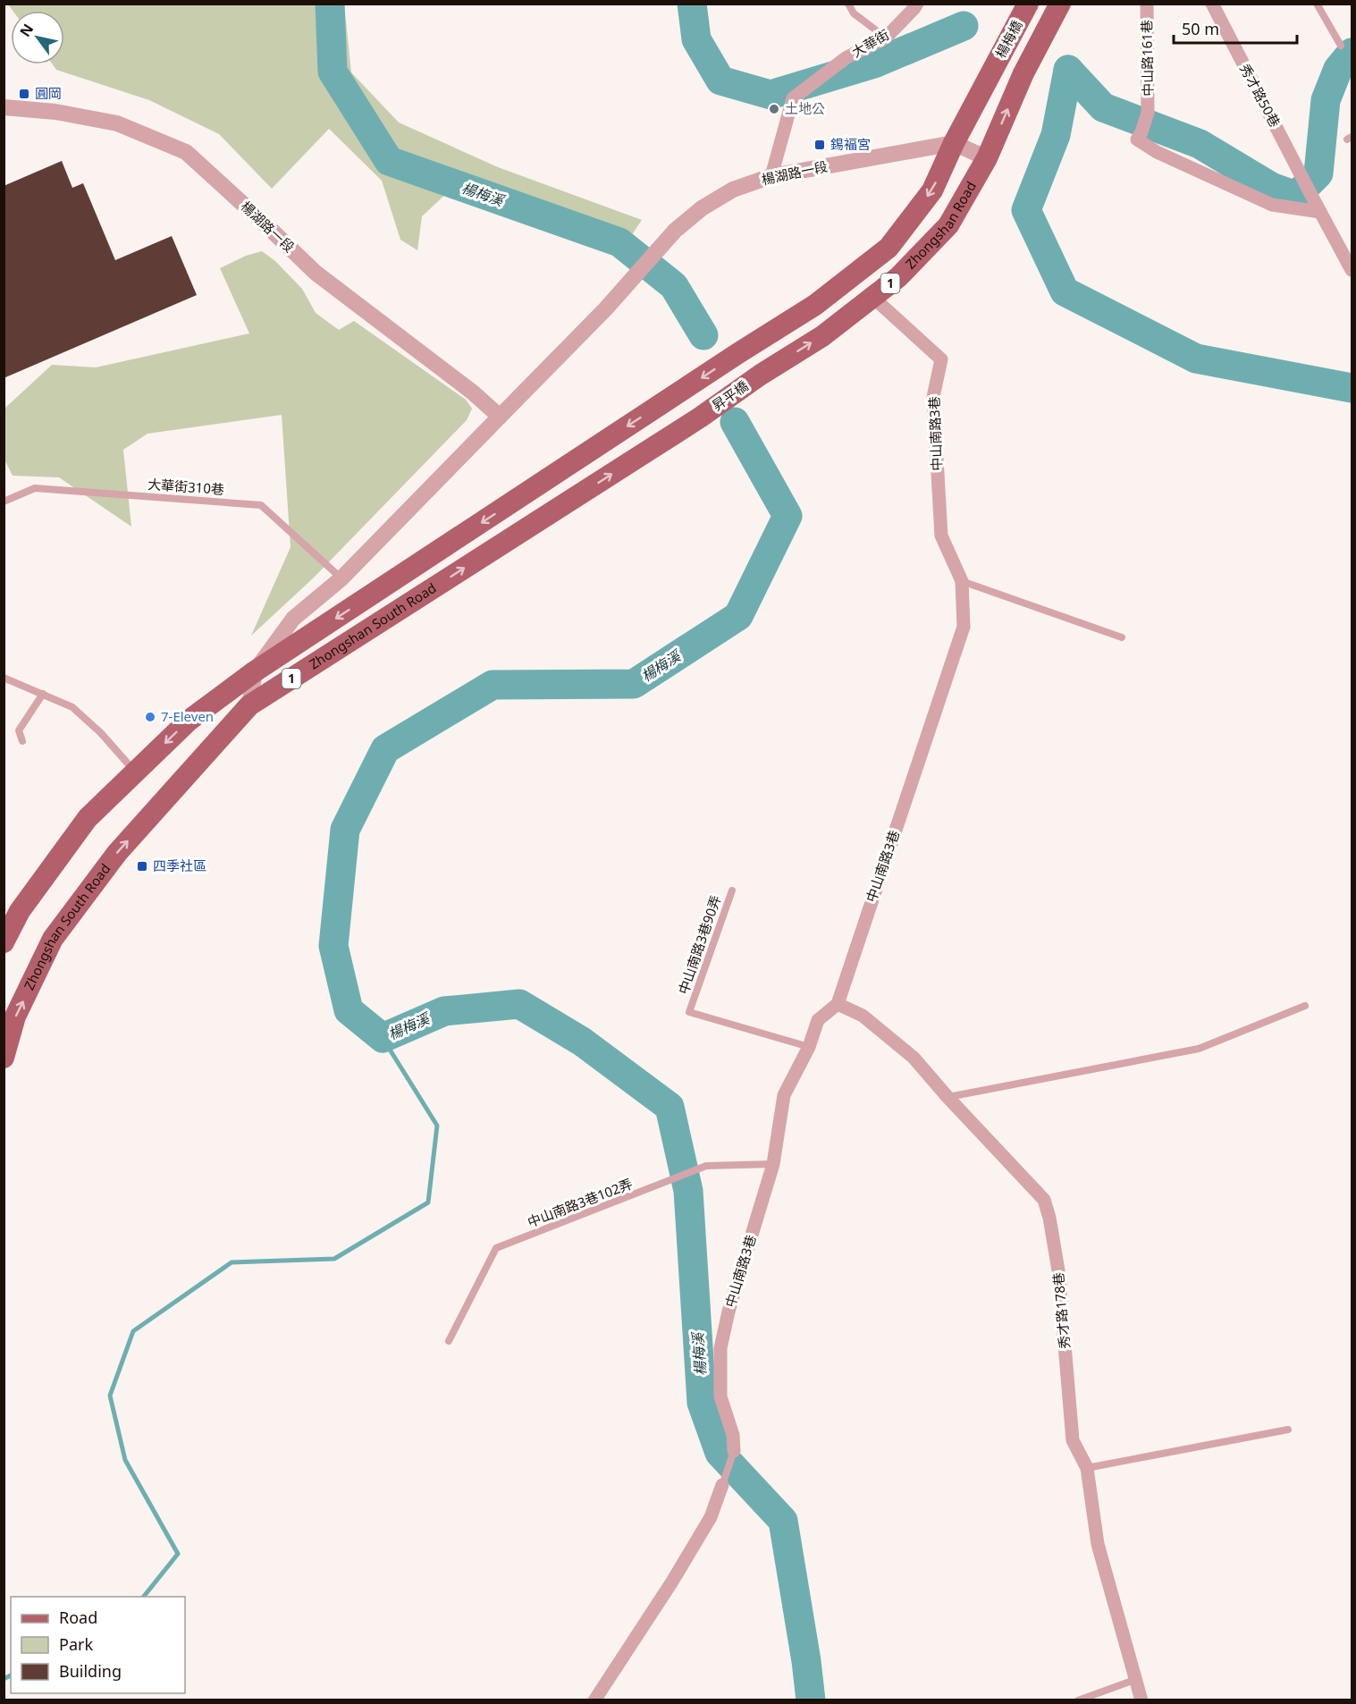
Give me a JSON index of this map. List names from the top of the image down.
{
  "streets": {
    "main road": [
      "楊梅橋",
      "Zhongshan Road",
      "1",
      "昇平橋",
      "Zhongshan South Road"
    ],
    "street": [
      "大華街",
      "中山路161巷",
      "秀才路50巷",
      "楊湖路一段",
      "中山南路3巷",
      "秀才路178巷"
    ],
    "lane": ["大華街310巷", "中山南路3巷90弄", "中山南路3巷102弄"]
  },
  "crossings": [
    ["楊梅橋", "Zhongshan Road"],
    ["大華街", "楊湖路一段"],
    ["中山路161巷", "秀才路50巷"],
    ["楊湖路一段", "Zhongshan Road"],
    ["楊湖路一段", "大華街310巷"],
    ["楊湖路一段", "Zhongshan South Road"],
    ["Zhongshan Road", "昇平橋"],
    ["Zhongshan Road", "中山南路3巷"],
    ["Zhongshan Road", "Zhongshan South Road"],
    ["昇平橋", "Zhongshan South Road"],
    ["中山南路3巷", "中山南路3巷90弄"],
    ["中山南路3巷", "中山南路3巷102弄"],
    ["中山南路3巷", "秀才路178巷"]
  ],
  "water": ["楊梅溪"],
  "places": {
    "transit": ["圓岡", "錫褔宮", "四季社區"],
    "other": ["土地公", "7-Eleven"]
  },
  "legend": ["Road", "Park", "Building"],
  "scale_bar": "50 m",
  "north": "top left"
}
